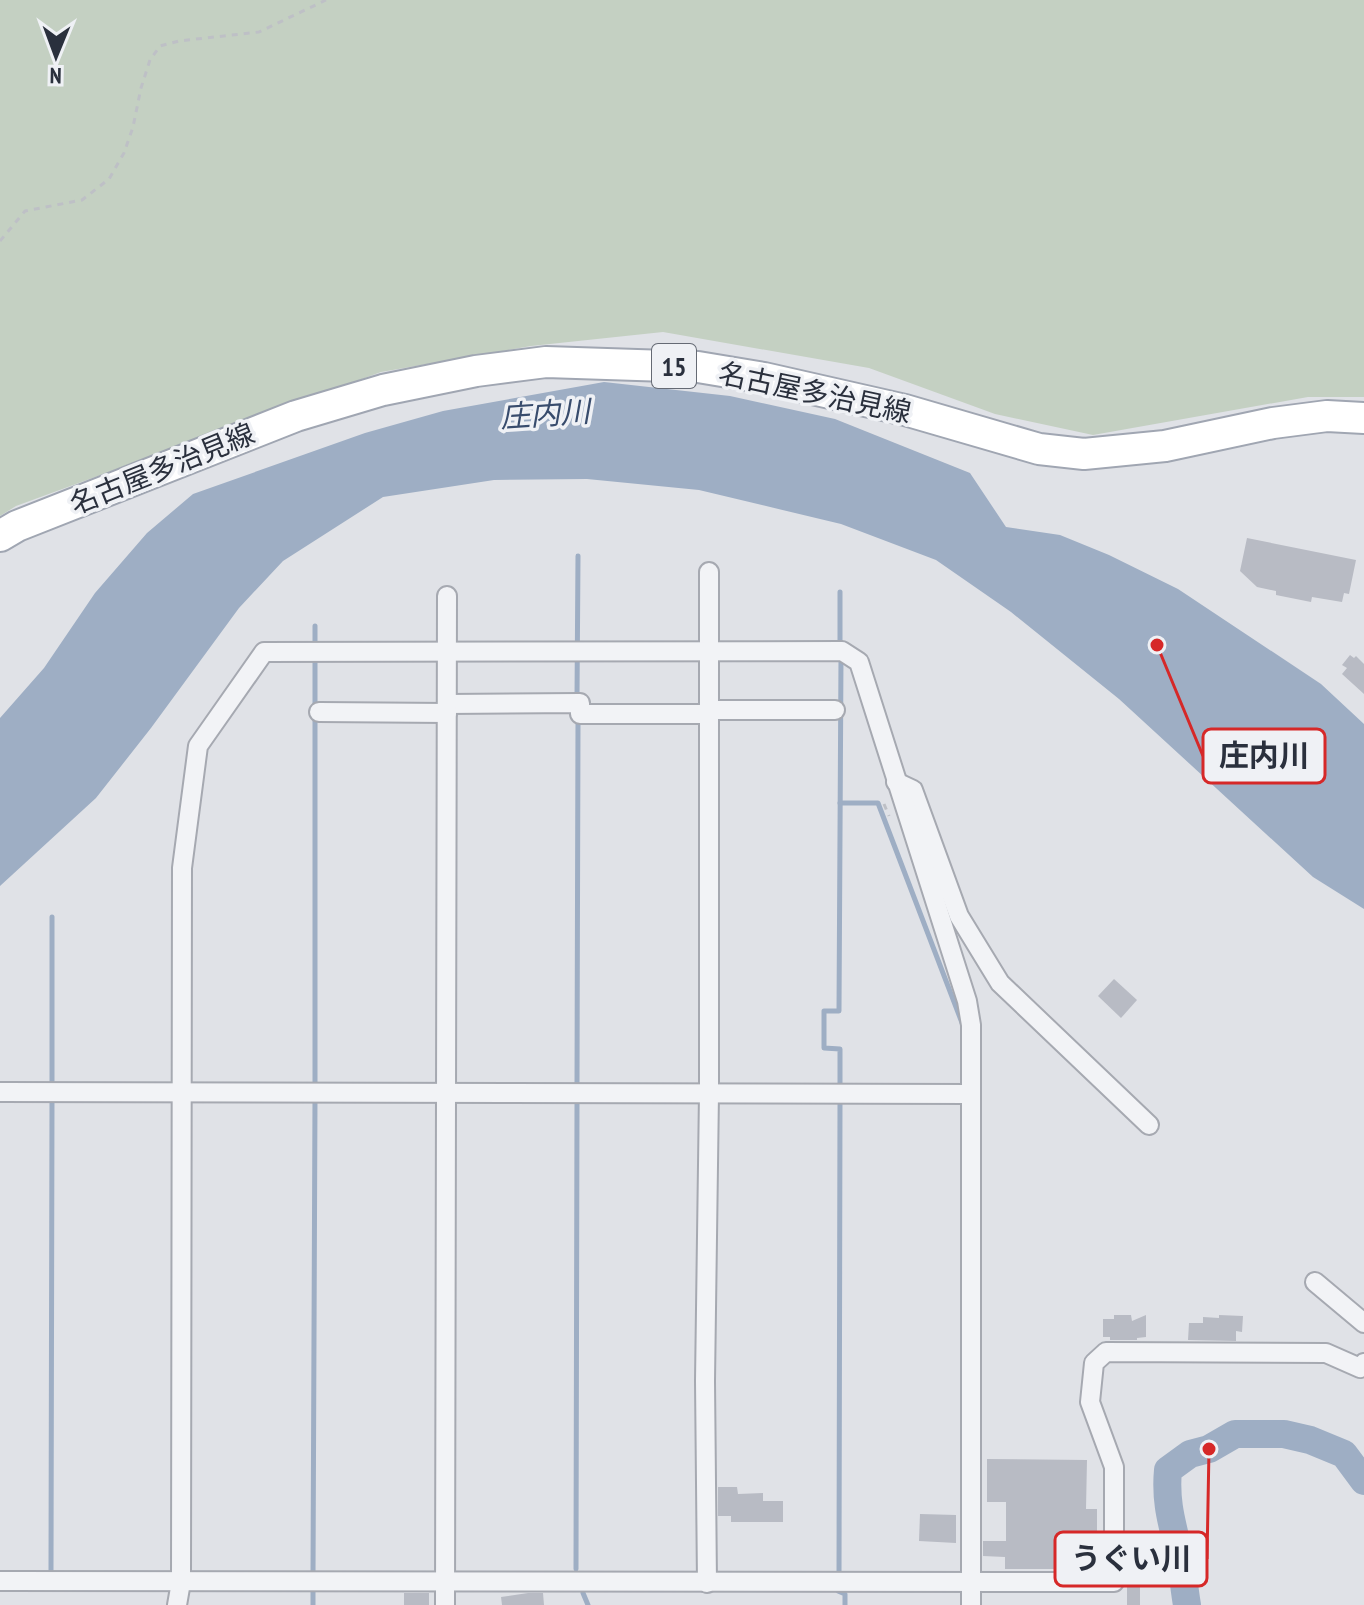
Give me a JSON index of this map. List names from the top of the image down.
{
  "streets": {
    "main road": ["15", "名古屋多治見線"]
  },
  "water": ["庄内川"],
  "places": ["庄内川", "うぐい川"],
  "north": "bottom"
}
